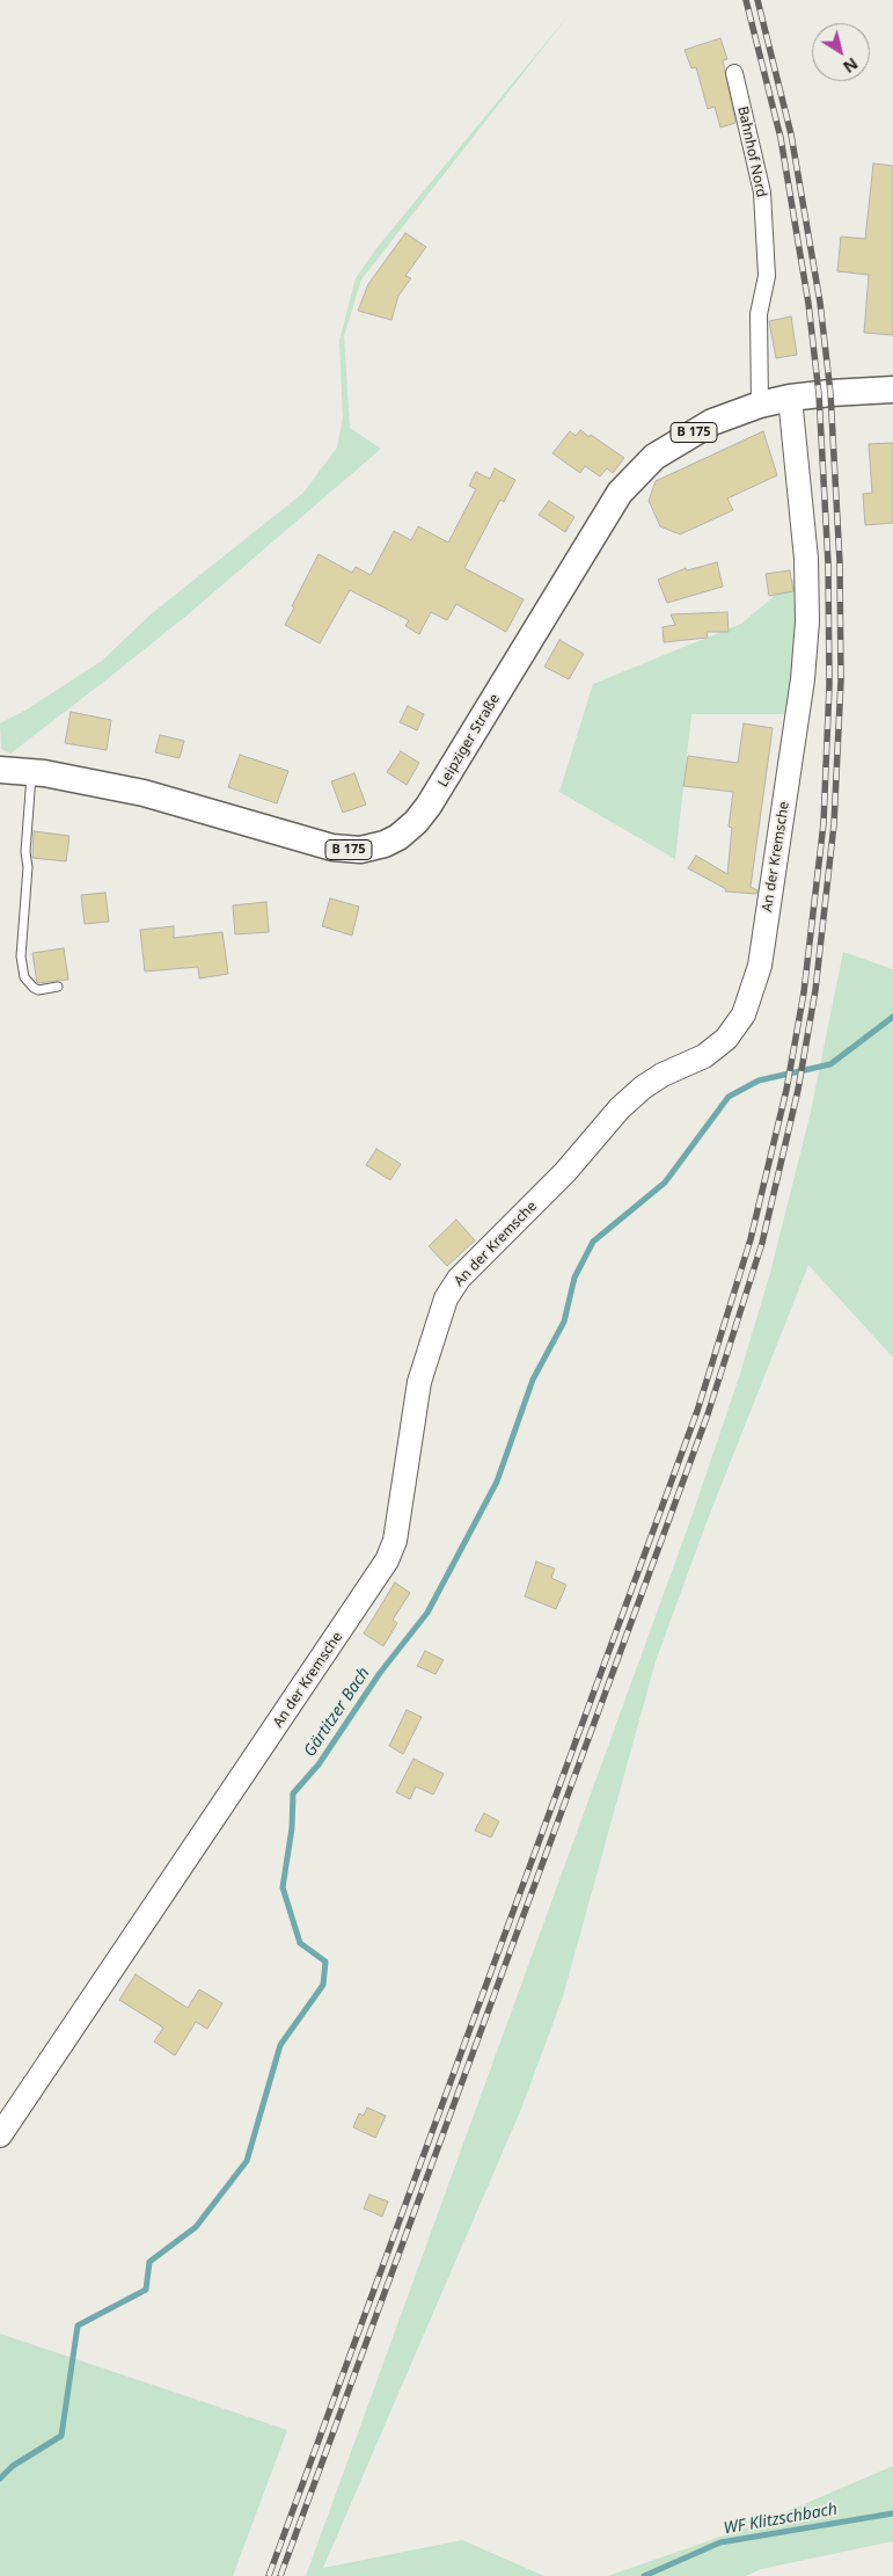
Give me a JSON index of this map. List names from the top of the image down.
{
  "streets": {
    "main road": ["B 175", "Leipziger Straße"],
    "street": ["Bahnhof Nord", "An der Kremsche"]
  },
  "crossings": [
    ["Bahnhof Nord", "Leipziger Straße"],
    ["Leipziger Straße", "An der Kremsche"]
  ],
  "water": ["Gärtitzer Bach", "WF Klitzschbach"],
  "north": "bottom right"
}
